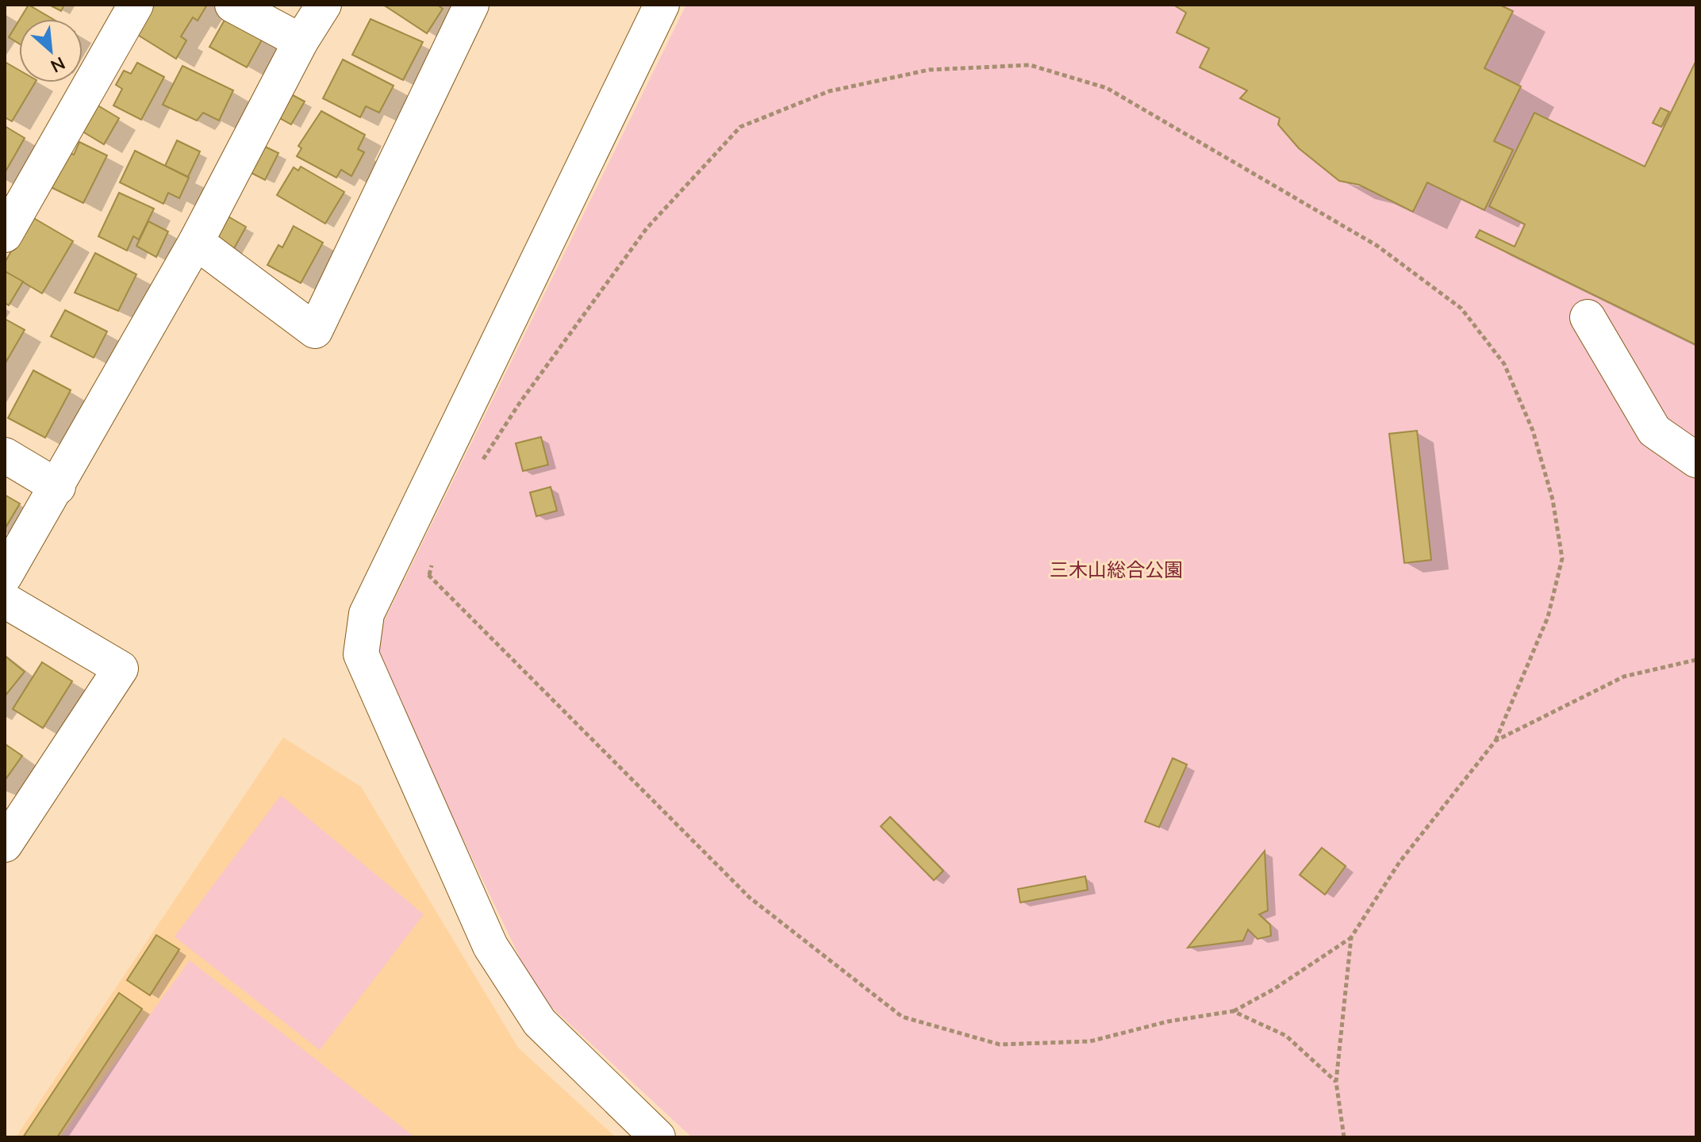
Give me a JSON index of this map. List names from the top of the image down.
{
  "parks": ["三木山総合公園"],
  "north": "bottom right"
}
